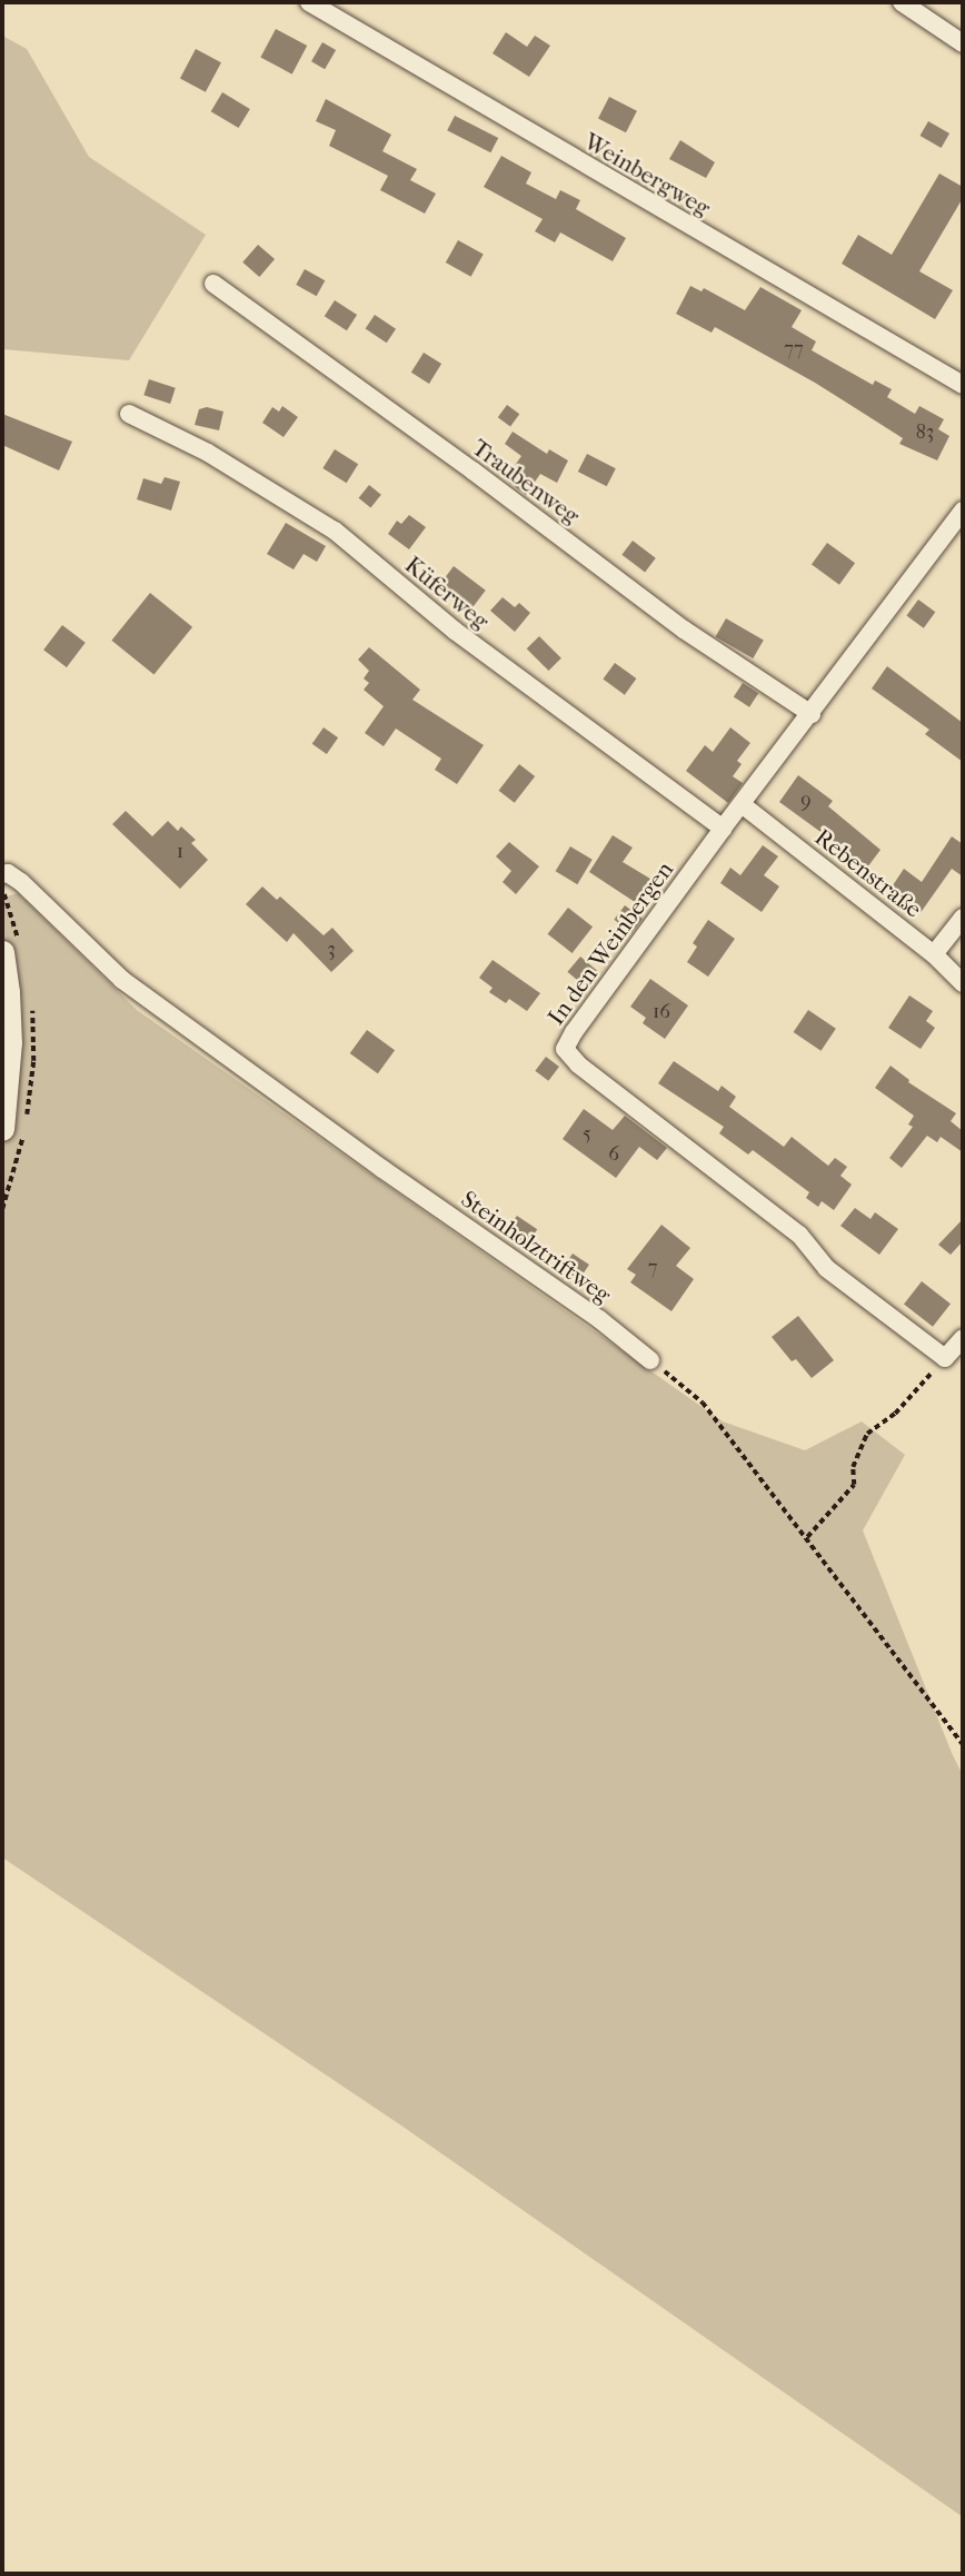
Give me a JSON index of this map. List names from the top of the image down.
{
  "streets": {
    "street": [
      "Weinbergweg",
      "Traubenweg",
      "Küferweg",
      "Rebenstraße",
      "In den Weinbergen",
      "Steinholztriftweg"
    ]
  },
  "crossings": [
    ["Traubenweg", "In den Weinbergen"],
    ["Küferweg", "In den Weinbergen"],
    ["Rebenstraße", "In den Weinbergen"]
  ],
  "house_numbers": [
    "77",
    "83",
    "9",
    "1",
    "3",
    "16",
    "5",
    "6",
    "7"
  ]
}
